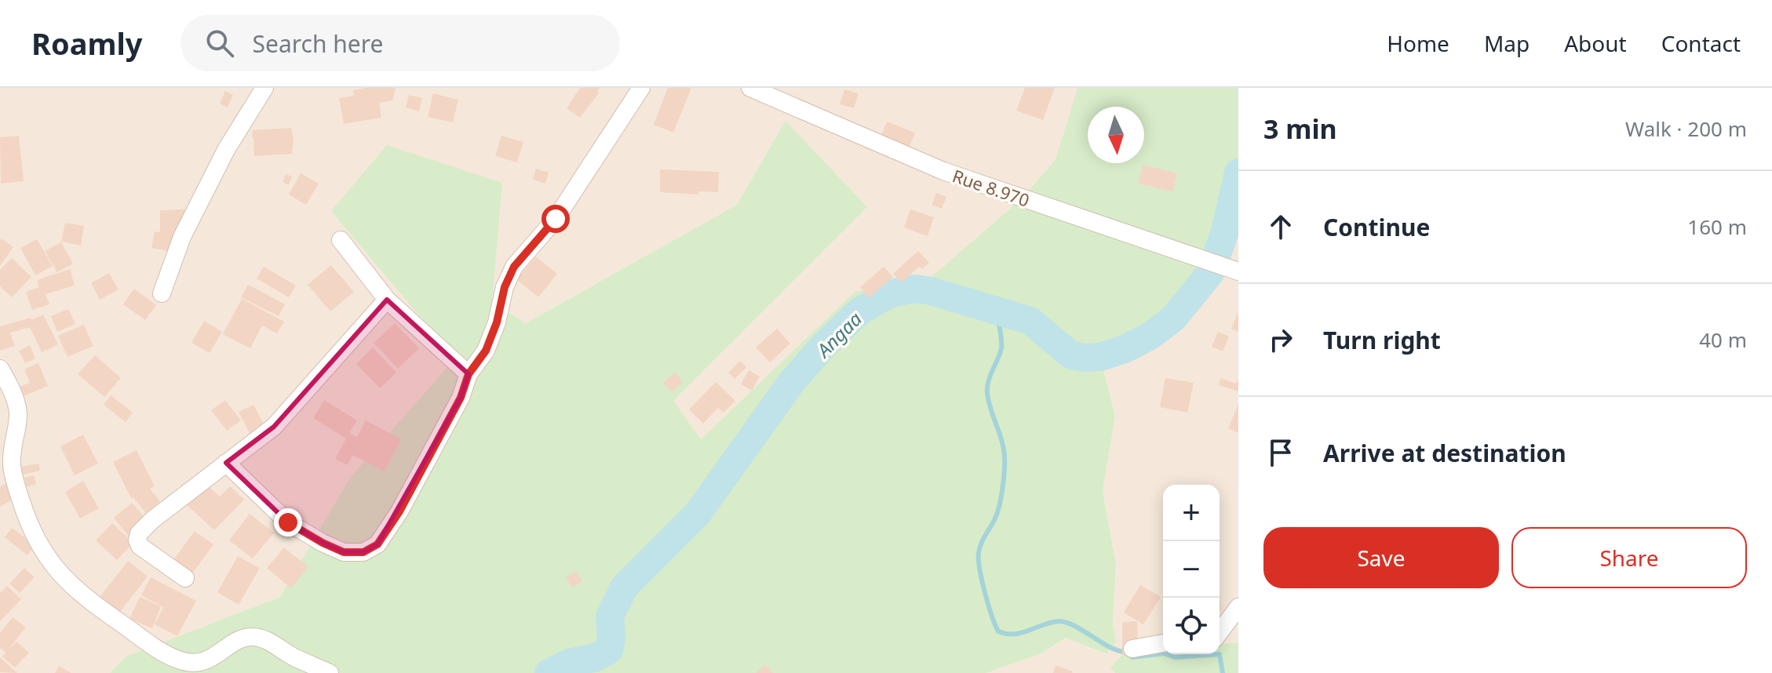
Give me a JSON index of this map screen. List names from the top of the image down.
{
  "streets": {
    "street": ["Rue 8.970"]
  },
  "water": ["Angaa"],
  "north": "bottom",
  "page": {
    "header": "Roamly",
    "search": "Search here",
    "nav": [
      "Home",
      "Map",
      "About",
      "Contact"
    ],
    "heading": ["3 min", "Walk · 200 m"],
    "list": [
      ["Continue", "160 m"],
      ["Turn right", "40 m"],
      "Arrive at destination"
    ],
    "map_buttons": ["+", "−"],
    "buttons": ["Save", "Share"]
  }
}
